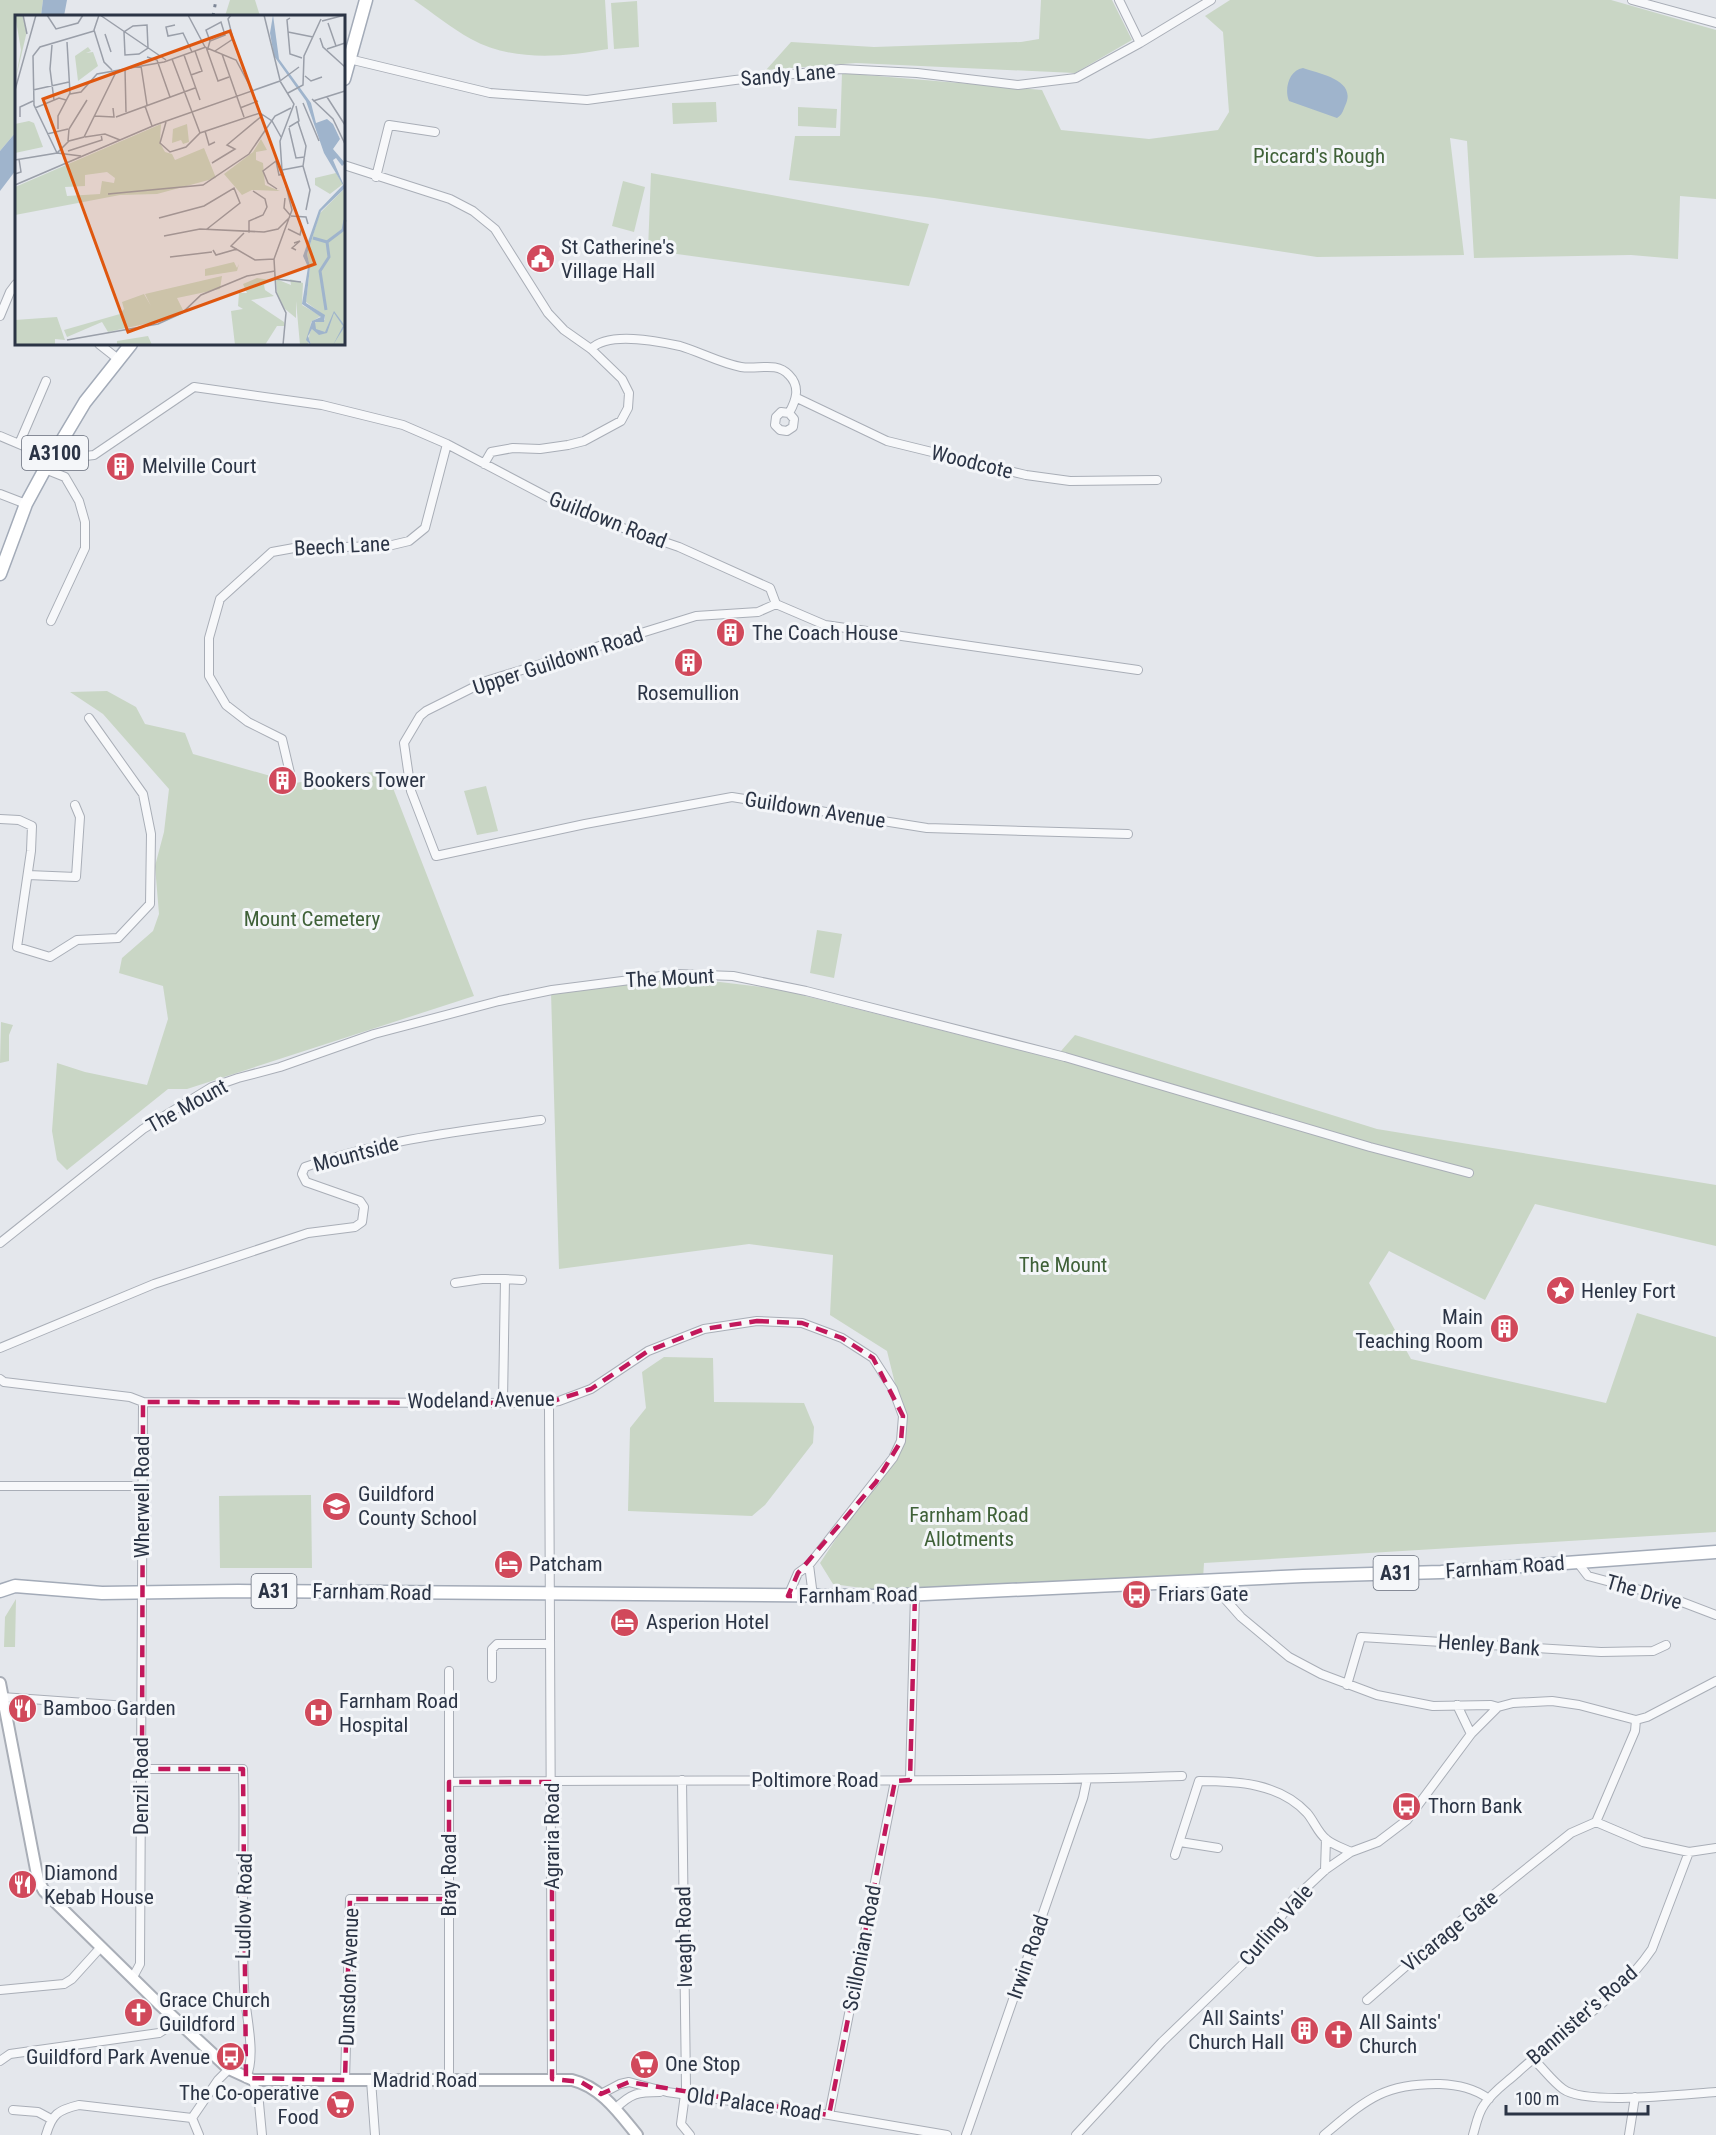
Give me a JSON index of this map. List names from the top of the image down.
{
  "streets": {
    "main road": ["A3100", "Farnham Road", "A31"],
    "street": [
      "Sandy Lane",
      "Woodcote",
      "Guildown Road",
      "Beech Lane",
      "Upper Guildown Road",
      "Guildown Avenue",
      "The Mount",
      "Mountside",
      "Wodeland Avenue",
      "Wherwell Road",
      "The Drive",
      "Henley Bank",
      "Poltimore Road",
      "Denzil Road",
      "Agraria Road",
      "Bray Road",
      "Ludlow Road",
      "Curling Vale",
      "Vicarage Gate",
      "Iveagh Road",
      "Scillonian Road",
      "Irwin Road",
      "Dunsdon Avenue",
      "Bannister's Road",
      "Madrid Road",
      "Old Palace Road"
    ]
  },
  "crossings": [
    ["A3100", "Guildown Road"],
    ["Guildown Road", "Beech Lane"],
    ["Guildown Road", "Upper Guildown Road"],
    ["Upper Guildown Road", "Guildown Avenue"],
    ["Wodeland Avenue", "Wherwell Road"],
    ["Wodeland Avenue", "Farnham Road"],
    ["Wodeland Avenue", "Agraria Road"],
    ["Wherwell Road", "Farnham Road"],
    ["Wherwell Road", "Denzil Road"],
    ["Farnham Road", "The Drive"],
    ["Farnham Road", "Denzil Road"],
    ["Farnham Road", "Agraria Road"],
    ["Poltimore Road", "Agraria Road"],
    ["Poltimore Road", "Bray Road"],
    ["Poltimore Road", "Iveagh Road"],
    ["Poltimore Road", "Scillonian Road"],
    ["Poltimore Road", "Irwin Road"],
    ["Denzil Road", "Ludlow Road"],
    ["Agraria Road", "Madrid Road"],
    ["Bray Road", "Dunsdon Avenue"],
    ["Bray Road", "Madrid Road"],
    ["Ludlow Road", "Madrid Road"],
    ["Iveagh Road", "Old Palace Road"],
    ["Scillonian Road", "Old Palace Road"],
    ["Dunsdon Avenue", "Madrid Road"],
    ["Madrid Road", "Old Palace Road"]
  ],
  "parks": [
    "Piccard's Rough",
    "Mount Cemetery",
    "The Mount",
    "Farnham Road Allotments"
  ],
  "places": {
    "public building": ["St Catherine's Village Hall"],
    "building": [
      "Melville Court",
      "The Coach House",
      "Rosemullion",
      "Bookers Tower",
      "Main Teaching Room",
      "All Saints' Church Hall"
    ],
    "place": ["Henley Fort"],
    "school or university": ["Guildford County School"],
    "hotel": ["Patcham", "Asperion Hotel"],
    "bus stop": ["Friars Gate", "Thorn Bank", "Guildford Park Avenue"],
    "restaurant": ["Bamboo Garden", "Diamond Kebab House"],
    "hospital": ["Farnham Road Hospital"],
    "church": ["Grace Church Guildford", "All Saints' Church"],
    "supermarket": ["One Stop", "The Co-operative Food"]
  },
  "scale_bar": "100 m"
}
